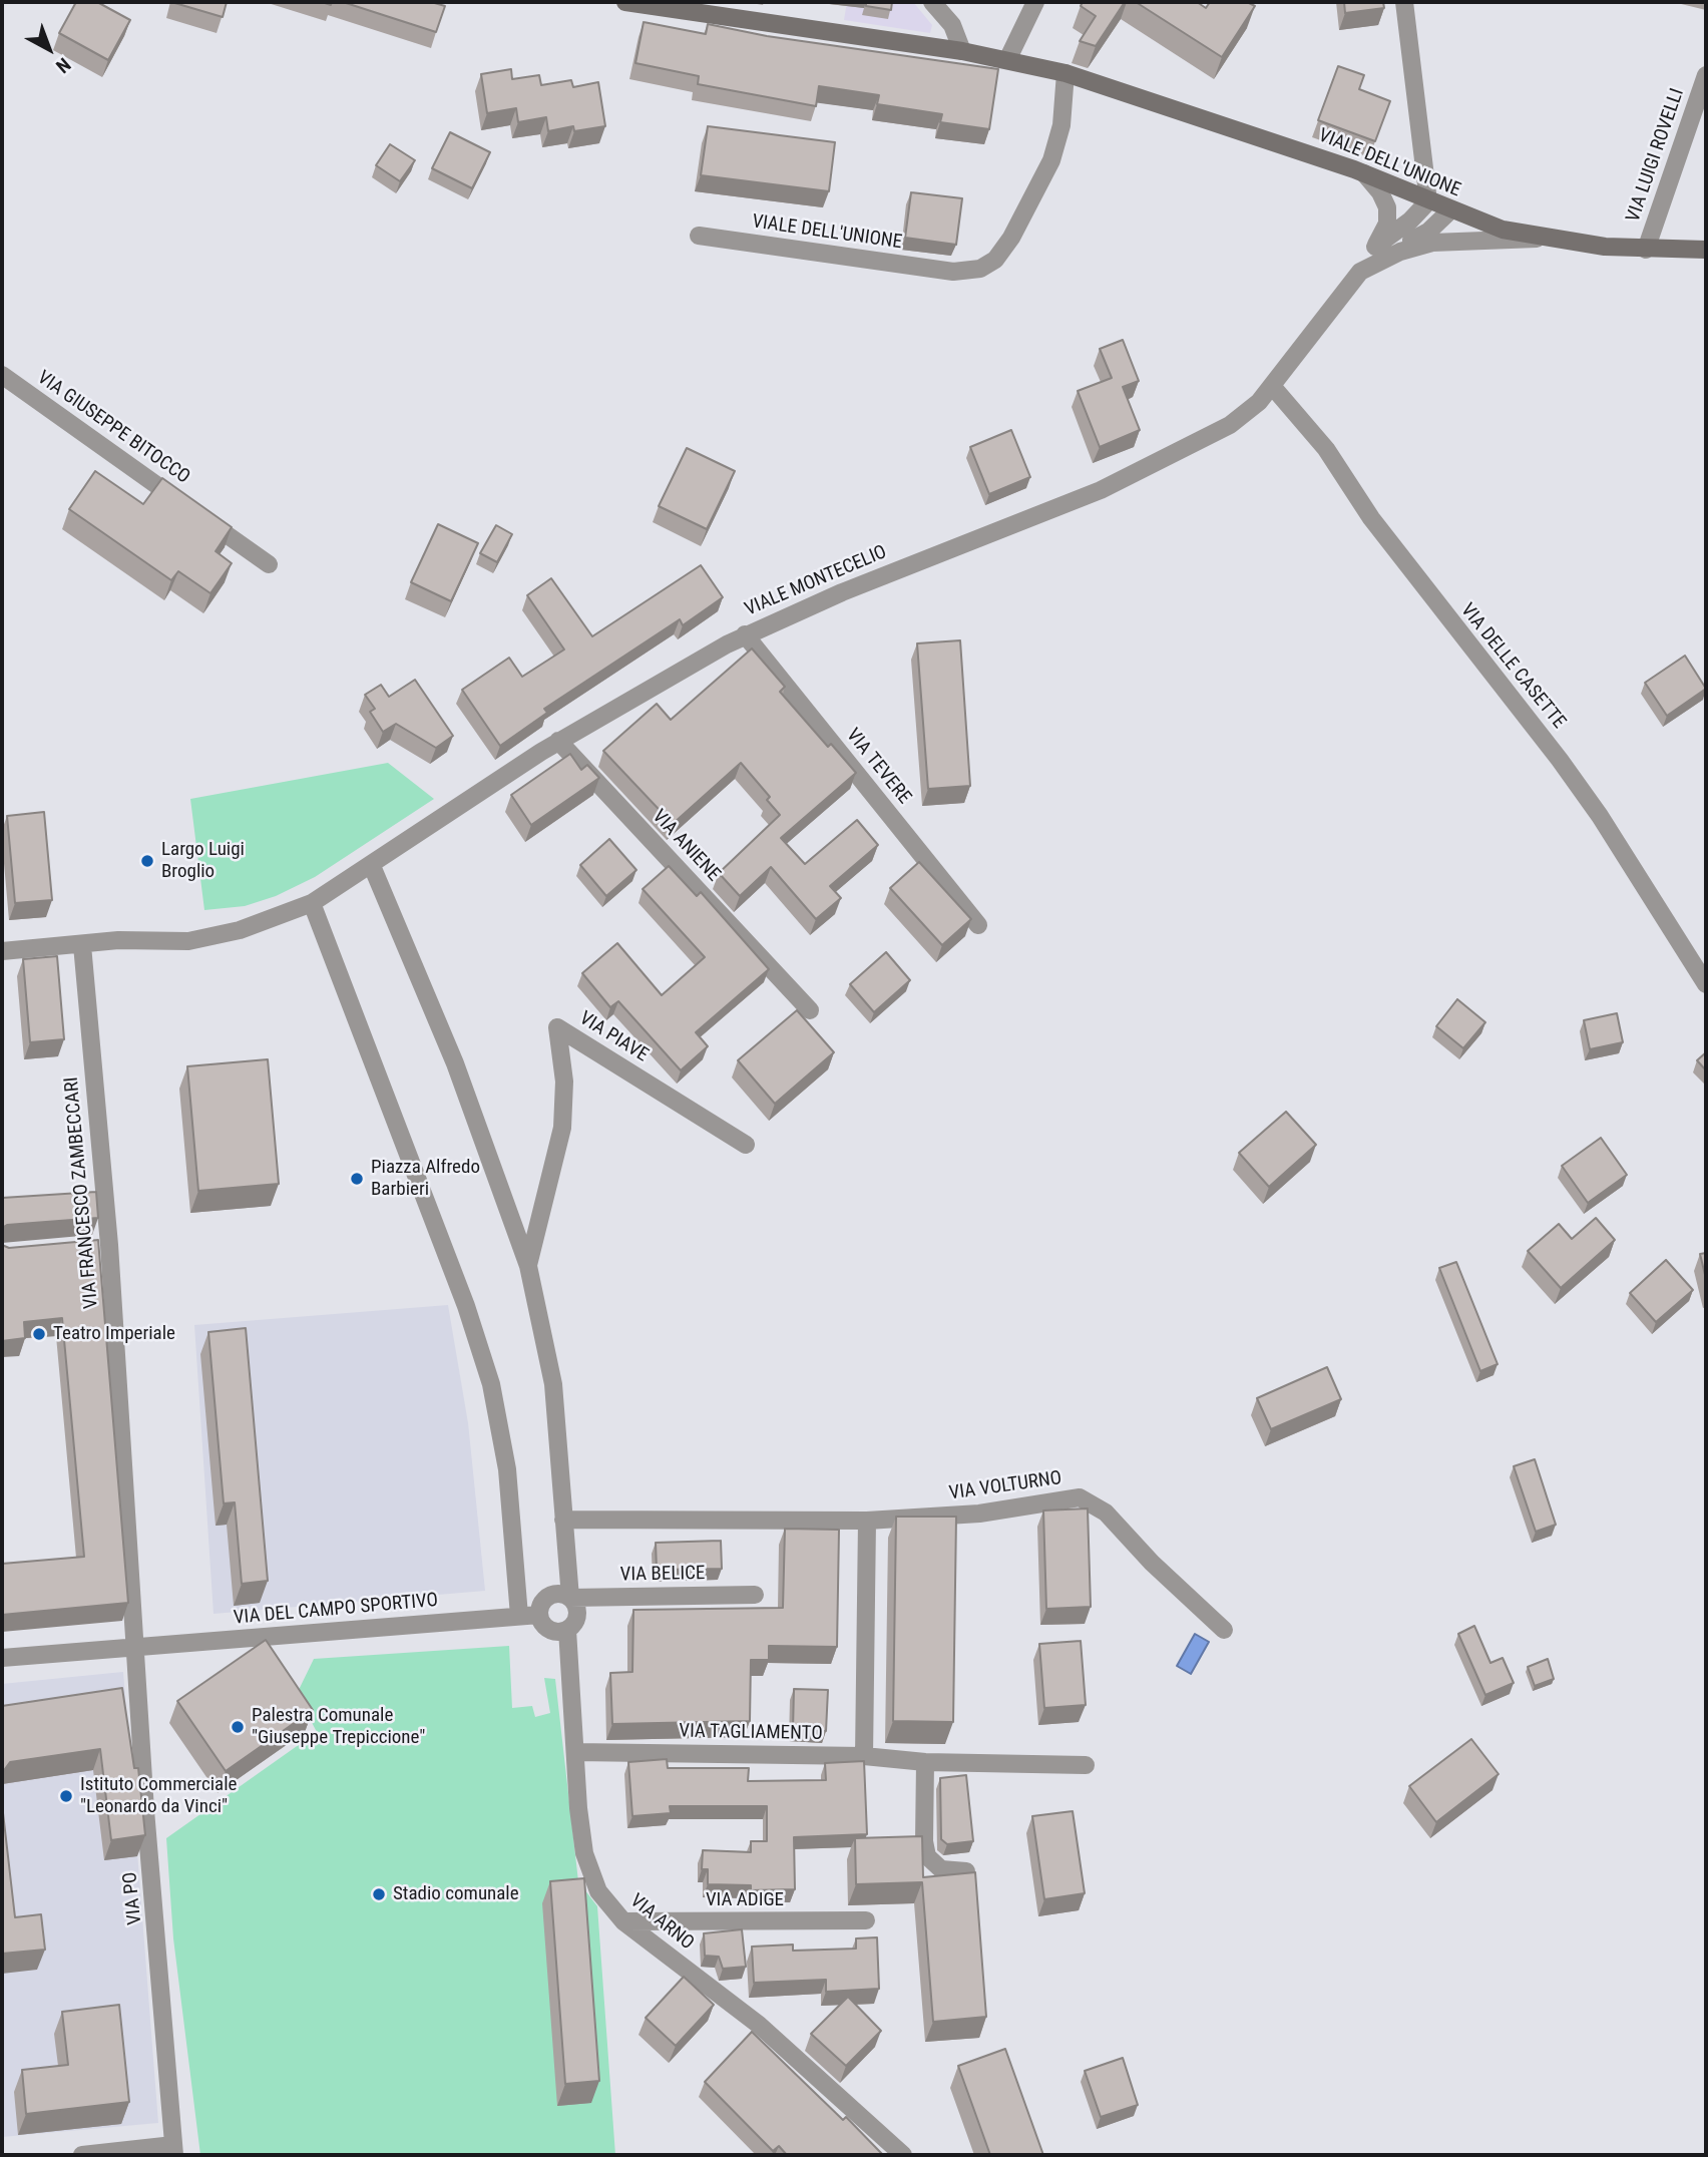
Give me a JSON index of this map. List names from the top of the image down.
{
  "streets": {
    "main road": ["VIALE DELL'UNIONE"],
    "street": [
      "VIA LUIGI ROVELLI",
      "VIA GIUSEPPE BITOCCO",
      "VIALE MONTECELIO",
      "VIA DELLE CASETTE",
      "VIA TEVERE",
      "VIA ANIENE",
      "VIA PIAVE",
      "VIA FRANCESCO ZAMBECCARI",
      "VIA VOLTURNO",
      "VIA BELICE",
      "VIA DEL CAMPO SPORTIVO",
      "VIA TAGLIAMENTO",
      "VIA PO",
      "VIA ADIGE",
      "VIA ARNO"
    ]
  },
  "crossings": [
    ["VIA LUIGI ROVELLI", "VIALE DELL'UNIONE"],
    ["VIALE DELL'UNIONE", "VIALE MONTECELIO"],
    ["VIALE MONTECELIO", "VIA DELLE CASETTE"],
    ["VIALE MONTECELIO", "VIA TEVERE"],
    ["VIALE MONTECELIO", "VIA ANIENE"],
    ["VIALE MONTECELIO", "VIA FRANCESCO ZAMBECCARI"],
    ["VIA FRANCESCO ZAMBECCARI", "VIA DEL CAMPO SPORTIVO"],
    ["VIA FRANCESCO ZAMBECCARI", "VIA PO"],
    ["VIA BELICE", "VIA DEL CAMPO SPORTIVO"],
    ["VIA BELICE", "VIA ARNO"],
    ["VIA DEL CAMPO SPORTIVO", "VIA PO"],
    ["VIA DEL CAMPO SPORTIVO", "VIA ARNO"],
    ["VIA TAGLIAMENTO", "VIA ARNO"],
    ["VIA ADIGE", "VIA ARNO"]
  ],
  "places": [
    "Largo Luigi Broglio",
    "Piazza Alfredo Barbieri",
    "Teatro Imperiale",
    "Palestra Comunale \"Giuseppe Trepiccione\"",
    "Istituto Commerciale \"Leonardo da Vinci\"",
    "Stadio comunale"
  ],
  "north": "bottom right"
}
